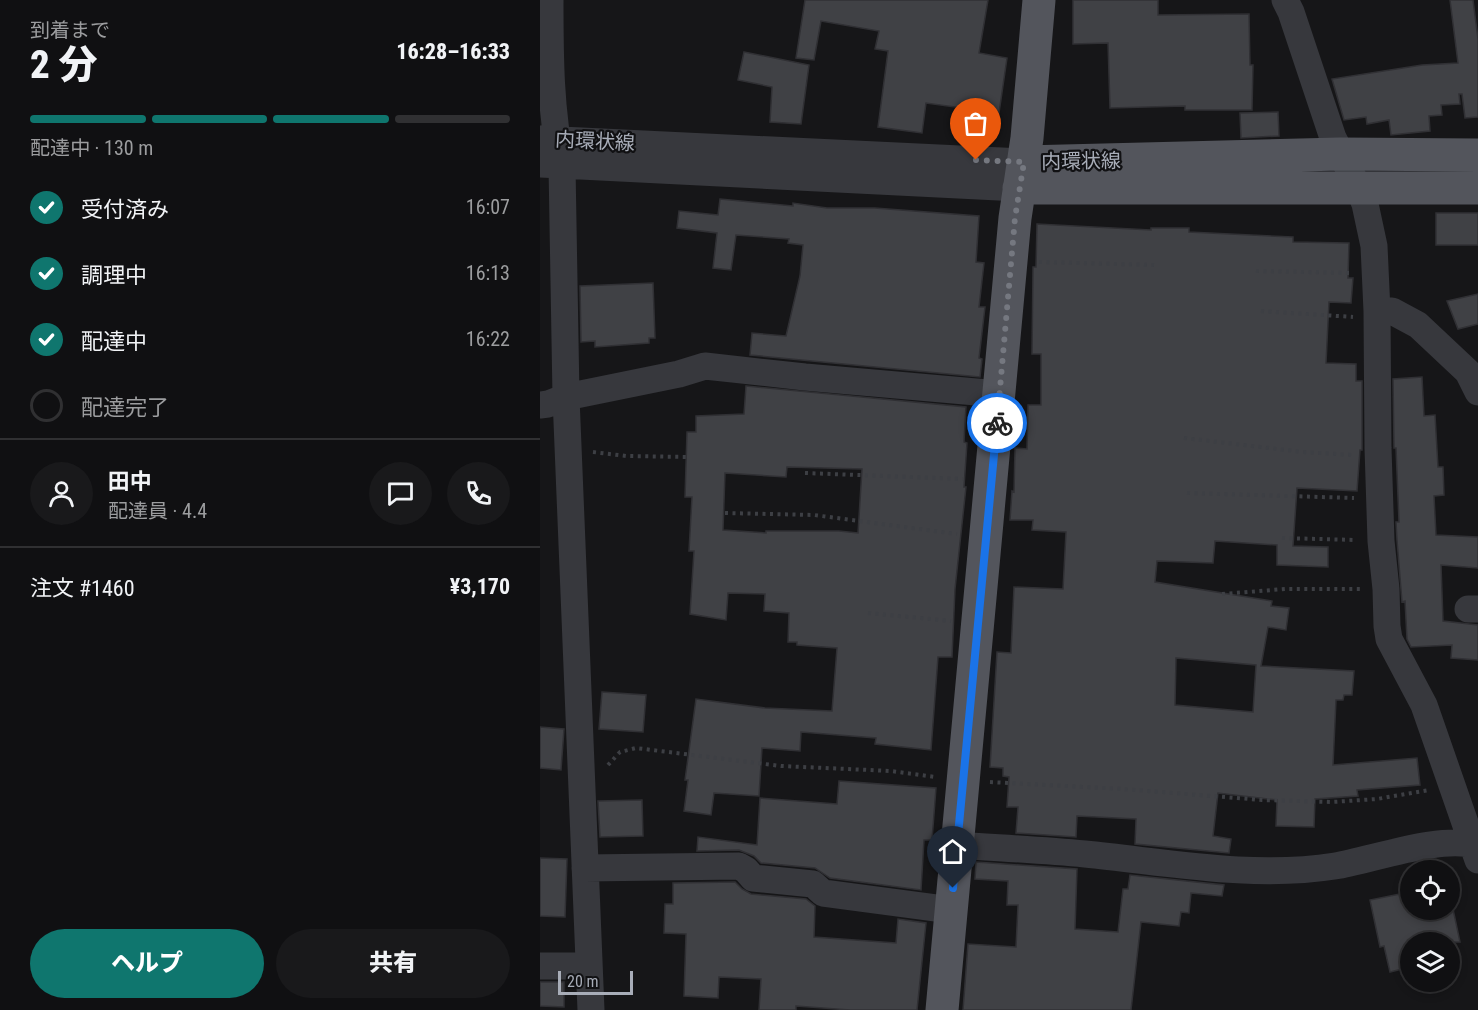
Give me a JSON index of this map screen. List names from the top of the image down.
{
  "streets": {
    "main road": ["内環状線"]
  },
  "scale_bar": "20 m",
  "page": {
    "heading": ["2 分", "到着まで", "16:28–16:33"],
    "panel": [
      "田中",
      "配達員 · 4.4",
      "注文 #1460",
      "¥3,170"
    ],
    "bar": "配達中 · 130 m",
    "list": [
      ["受付済み", "16:07"],
      ["調理中", "16:13"],
      ["配達中", "16:22"],
      "配達完了"
    ],
    "buttons": ["ヘルプ", "共有"],
    "scale": "20 m"
  }
}
